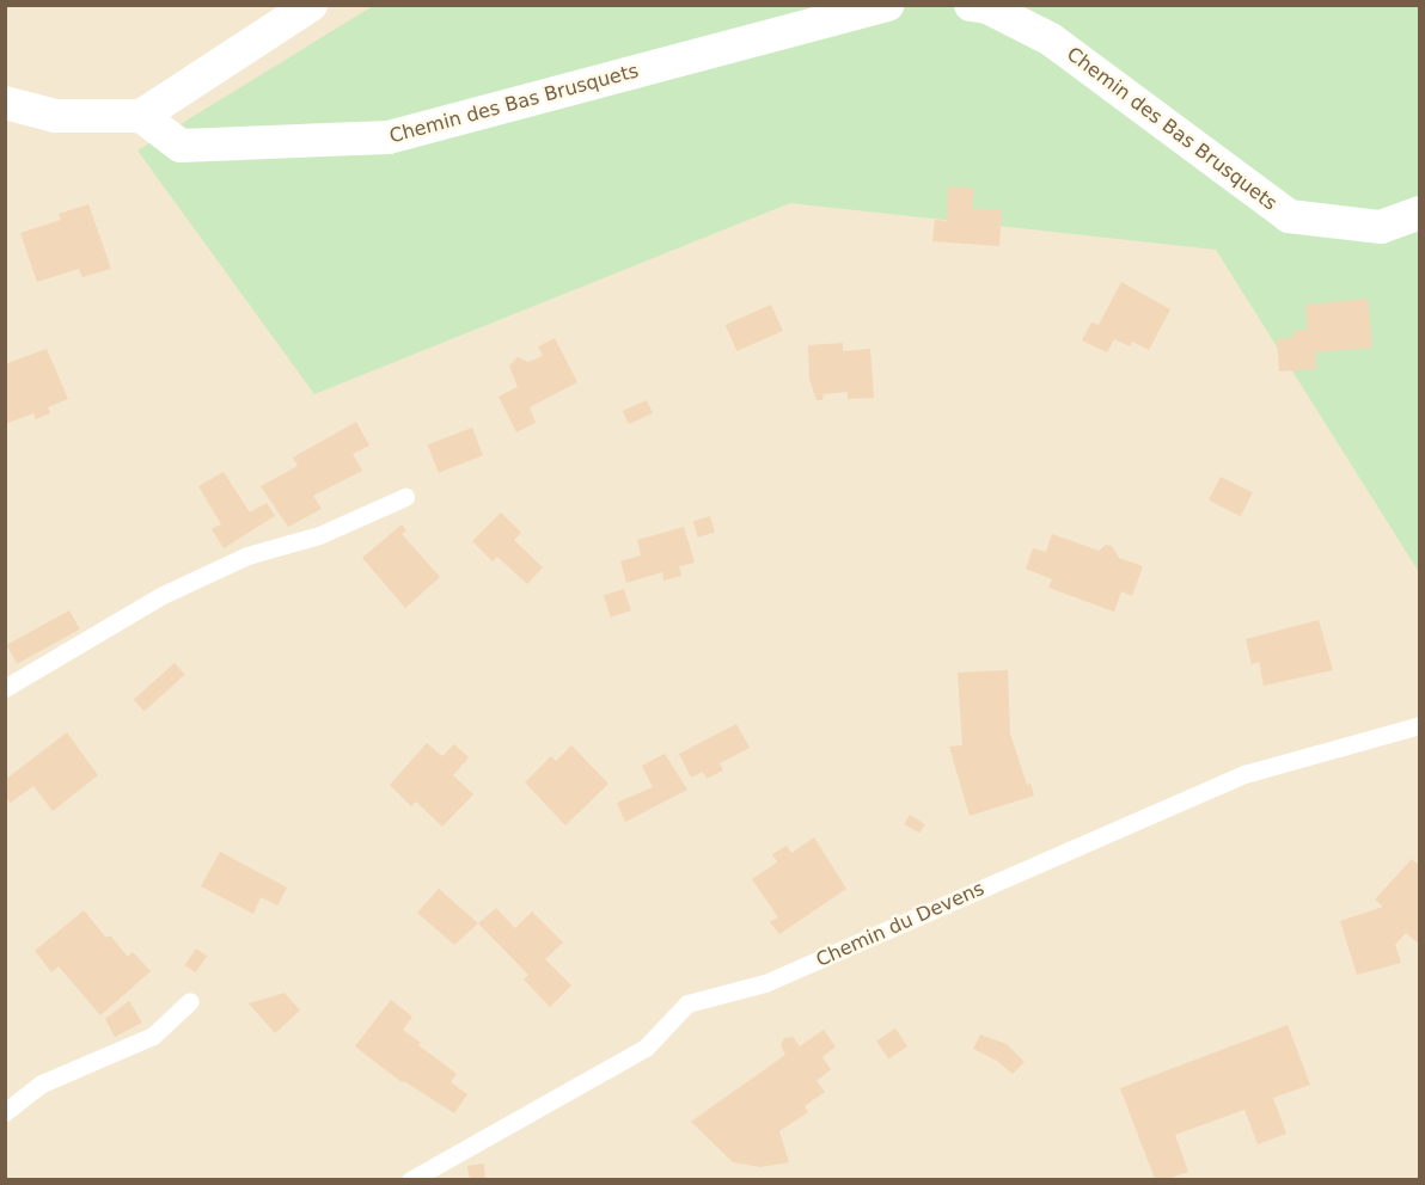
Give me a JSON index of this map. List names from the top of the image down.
{
  "streets": {
    "street": ["Chemin des Bas Brusquets"],
    "lane": ["Chemin du Devens"]
  }
}
